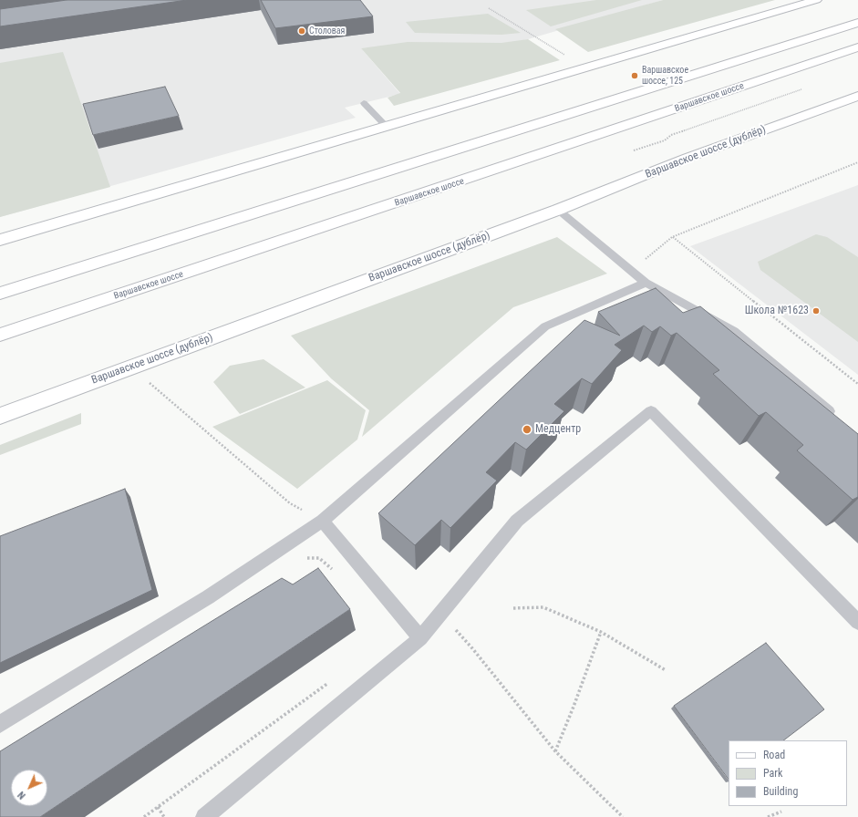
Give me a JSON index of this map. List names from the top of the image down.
{
  "streets": {
    "main road": ["Варшавское шоссе", "Варшавское шоссе (дублёр)"]
  },
  "places": [
    "Столовая",
    "Варшавское шоссе, 125",
    "Школа №1623",
    "Медцентр"
  ],
  "legend": ["Road", "Park", "Building"],
  "north": "bottom left"
}
